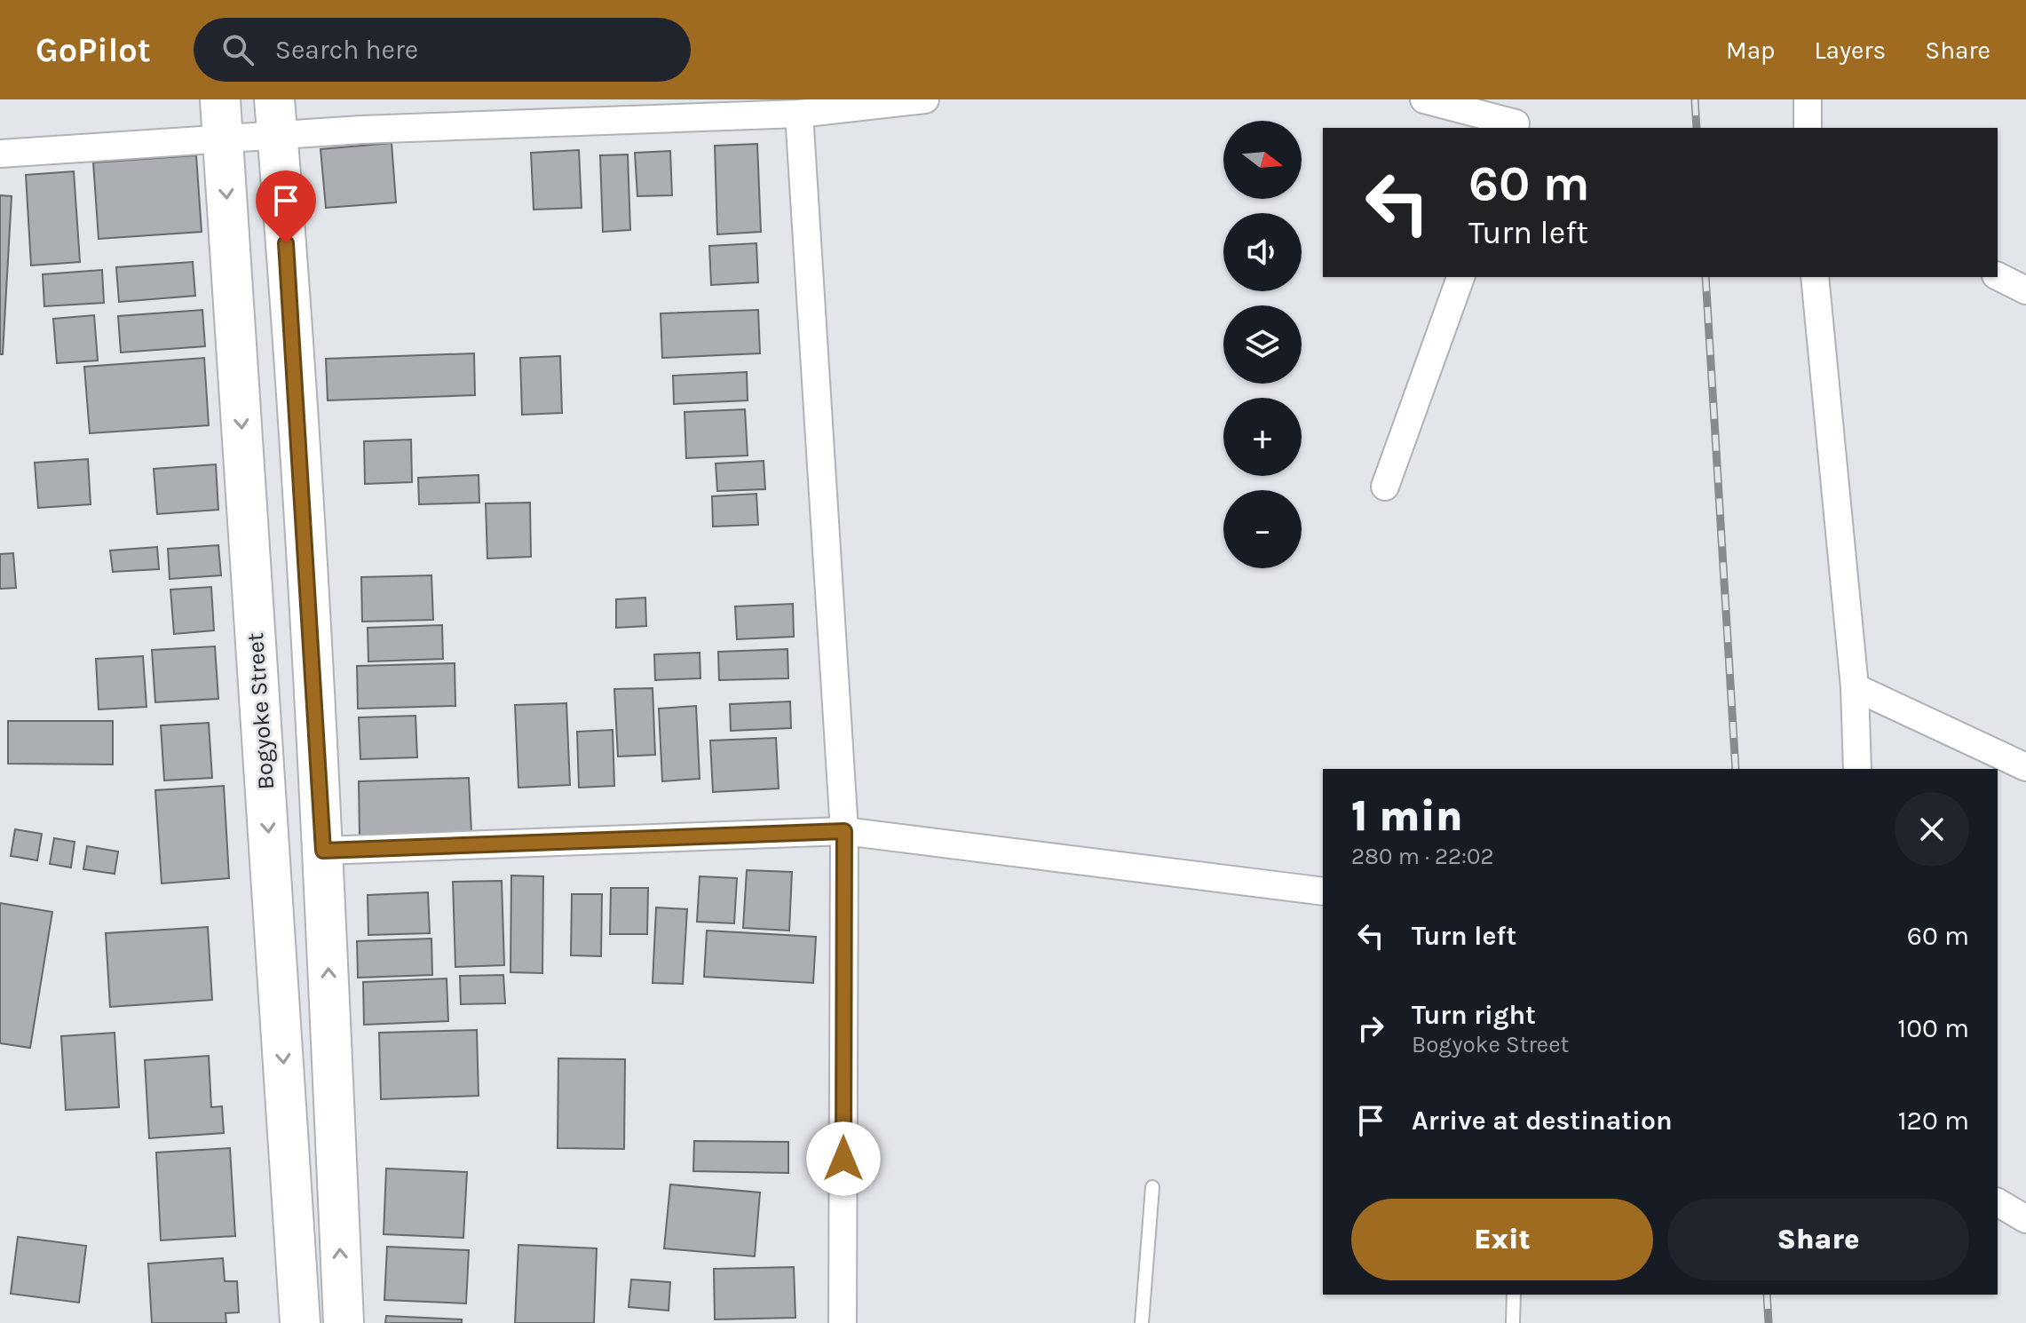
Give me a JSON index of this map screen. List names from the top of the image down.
{
  "streets": {
    "main road": ["Bogyoke Street"]
  },
  "north": "right",
  "page": {
    "header": "GoPilot",
    "search": "Search here",
    "nav": ["Map", "Layers", "Share"],
    "map_buttons": ["+", "−"],
    "turn": ["60 m", "Turn left"],
    "heading": ["1 min", "280 m · 22:02"],
    "list": [
      {
        "name": "Turn left",
        "value": "60 m"
      },
      {
        "name": "Turn right",
        "note": "Bogyoke Street",
        "value": "100 m"
      },
      {
        "name": "Arrive at destination",
        "value": "120 m"
      }
    ],
    "buttons": ["Exit", "Share"]
  }
}
